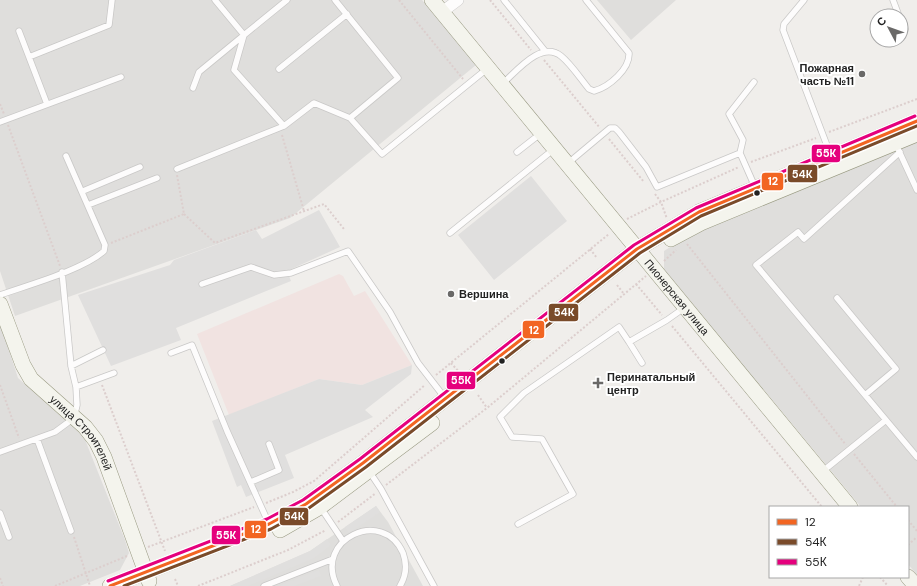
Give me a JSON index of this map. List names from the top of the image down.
{
  "streets": {
    "main road": ["Пионерская улица", "улица Строителей"]
  },
  "places": {
    "other": ["Пожарная часть №11", "Вершина"],
    "health": ["Перинатальный центр"]
  },
  "lines": ["transit line 55К", "transit line 12", "transit line 54К"],
  "legend": ["12", "54К", "55К"],
  "north": "top left"
}
